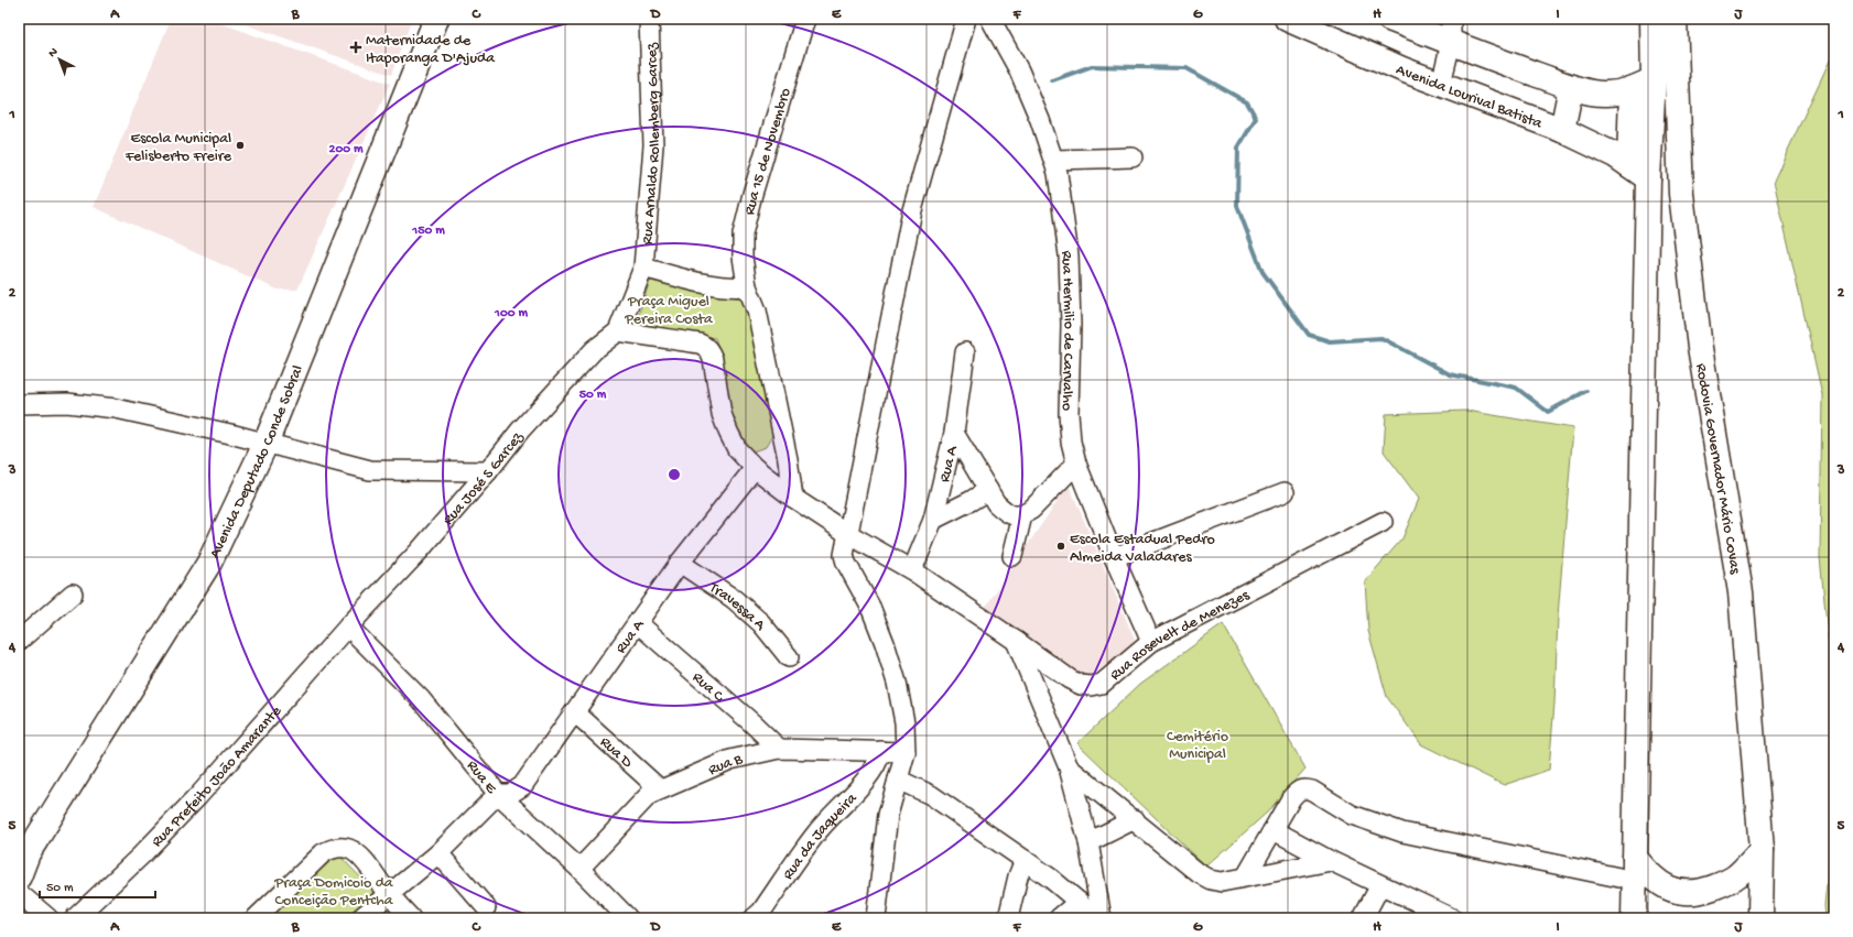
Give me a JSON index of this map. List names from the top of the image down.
{
  "streets": {
    "main road": ["Avenida Lourival Batista", "Avenida Deputado Conde Sobral", "Rodovia Governador Mário Covas"],
    "street": [
      "Rua Arnaldo Rollemberg Garcez",
      "Rua 15 de Novembro",
      "Rua Hermilio de Carvalho",
      "Rua A",
      "Rua José S Garcez",
      "Travessa A",
      "Rua Rosevelt de Menezes",
      "Rua C",
      "Rua D",
      "Rua B",
      "Rua Prefeito João Amarante",
      "Rua E",
      "Rua da Jaqueira"
    ]
  },
  "crossings": [
    ["Rua Hermilio de Carvalho", "Rua Rosevelt de Menezes"],
    ["Rua A", "Travessa A"],
    ["Rua A", "Rua Rosevelt de Menezes"],
    ["Rua A", "Rua C"],
    ["Rua A", "Rua D"],
    ["Rua A", "Rua E"],
    ["Rua José S Garcez", "Rua Prefeito João Amarante"],
    ["Rua José S Garcez", "Rua E"],
    ["Rua C", "Rua B"],
    ["Rua D", "Rua B"],
    ["Rua B", "Rua E"],
    ["Rua B", "Rua da Jaqueira"],
    ["Rua Prefeito João Amarante", "Rua E"]
  ],
  "parks": ["Praça Miguel Pereira Costa", "Cemitério Municipal", "Praça Domicoio da Conceição Pentcha"],
  "places": {
    "health": ["Maternidade de Itaporanga D'Ajuda"],
    "other": ["Escola Municipal Felisberto Freire", "Escola Estadual Pedro Almeida Valadares"]
  },
  "scale_bar": "50 m",
  "north": "top left",
  "grid": {
    "columns": [
      "A",
      "B",
      "C",
      "D",
      "E",
      "F",
      "G",
      "H",
      "I",
      "J"
    ],
    "rows": [
      "1",
      "2",
      "3",
      "4",
      "5"
    ]
  },
  "rings": [
    "200 m",
    "150 m",
    "100 m",
    "50 m"
  ]
}
